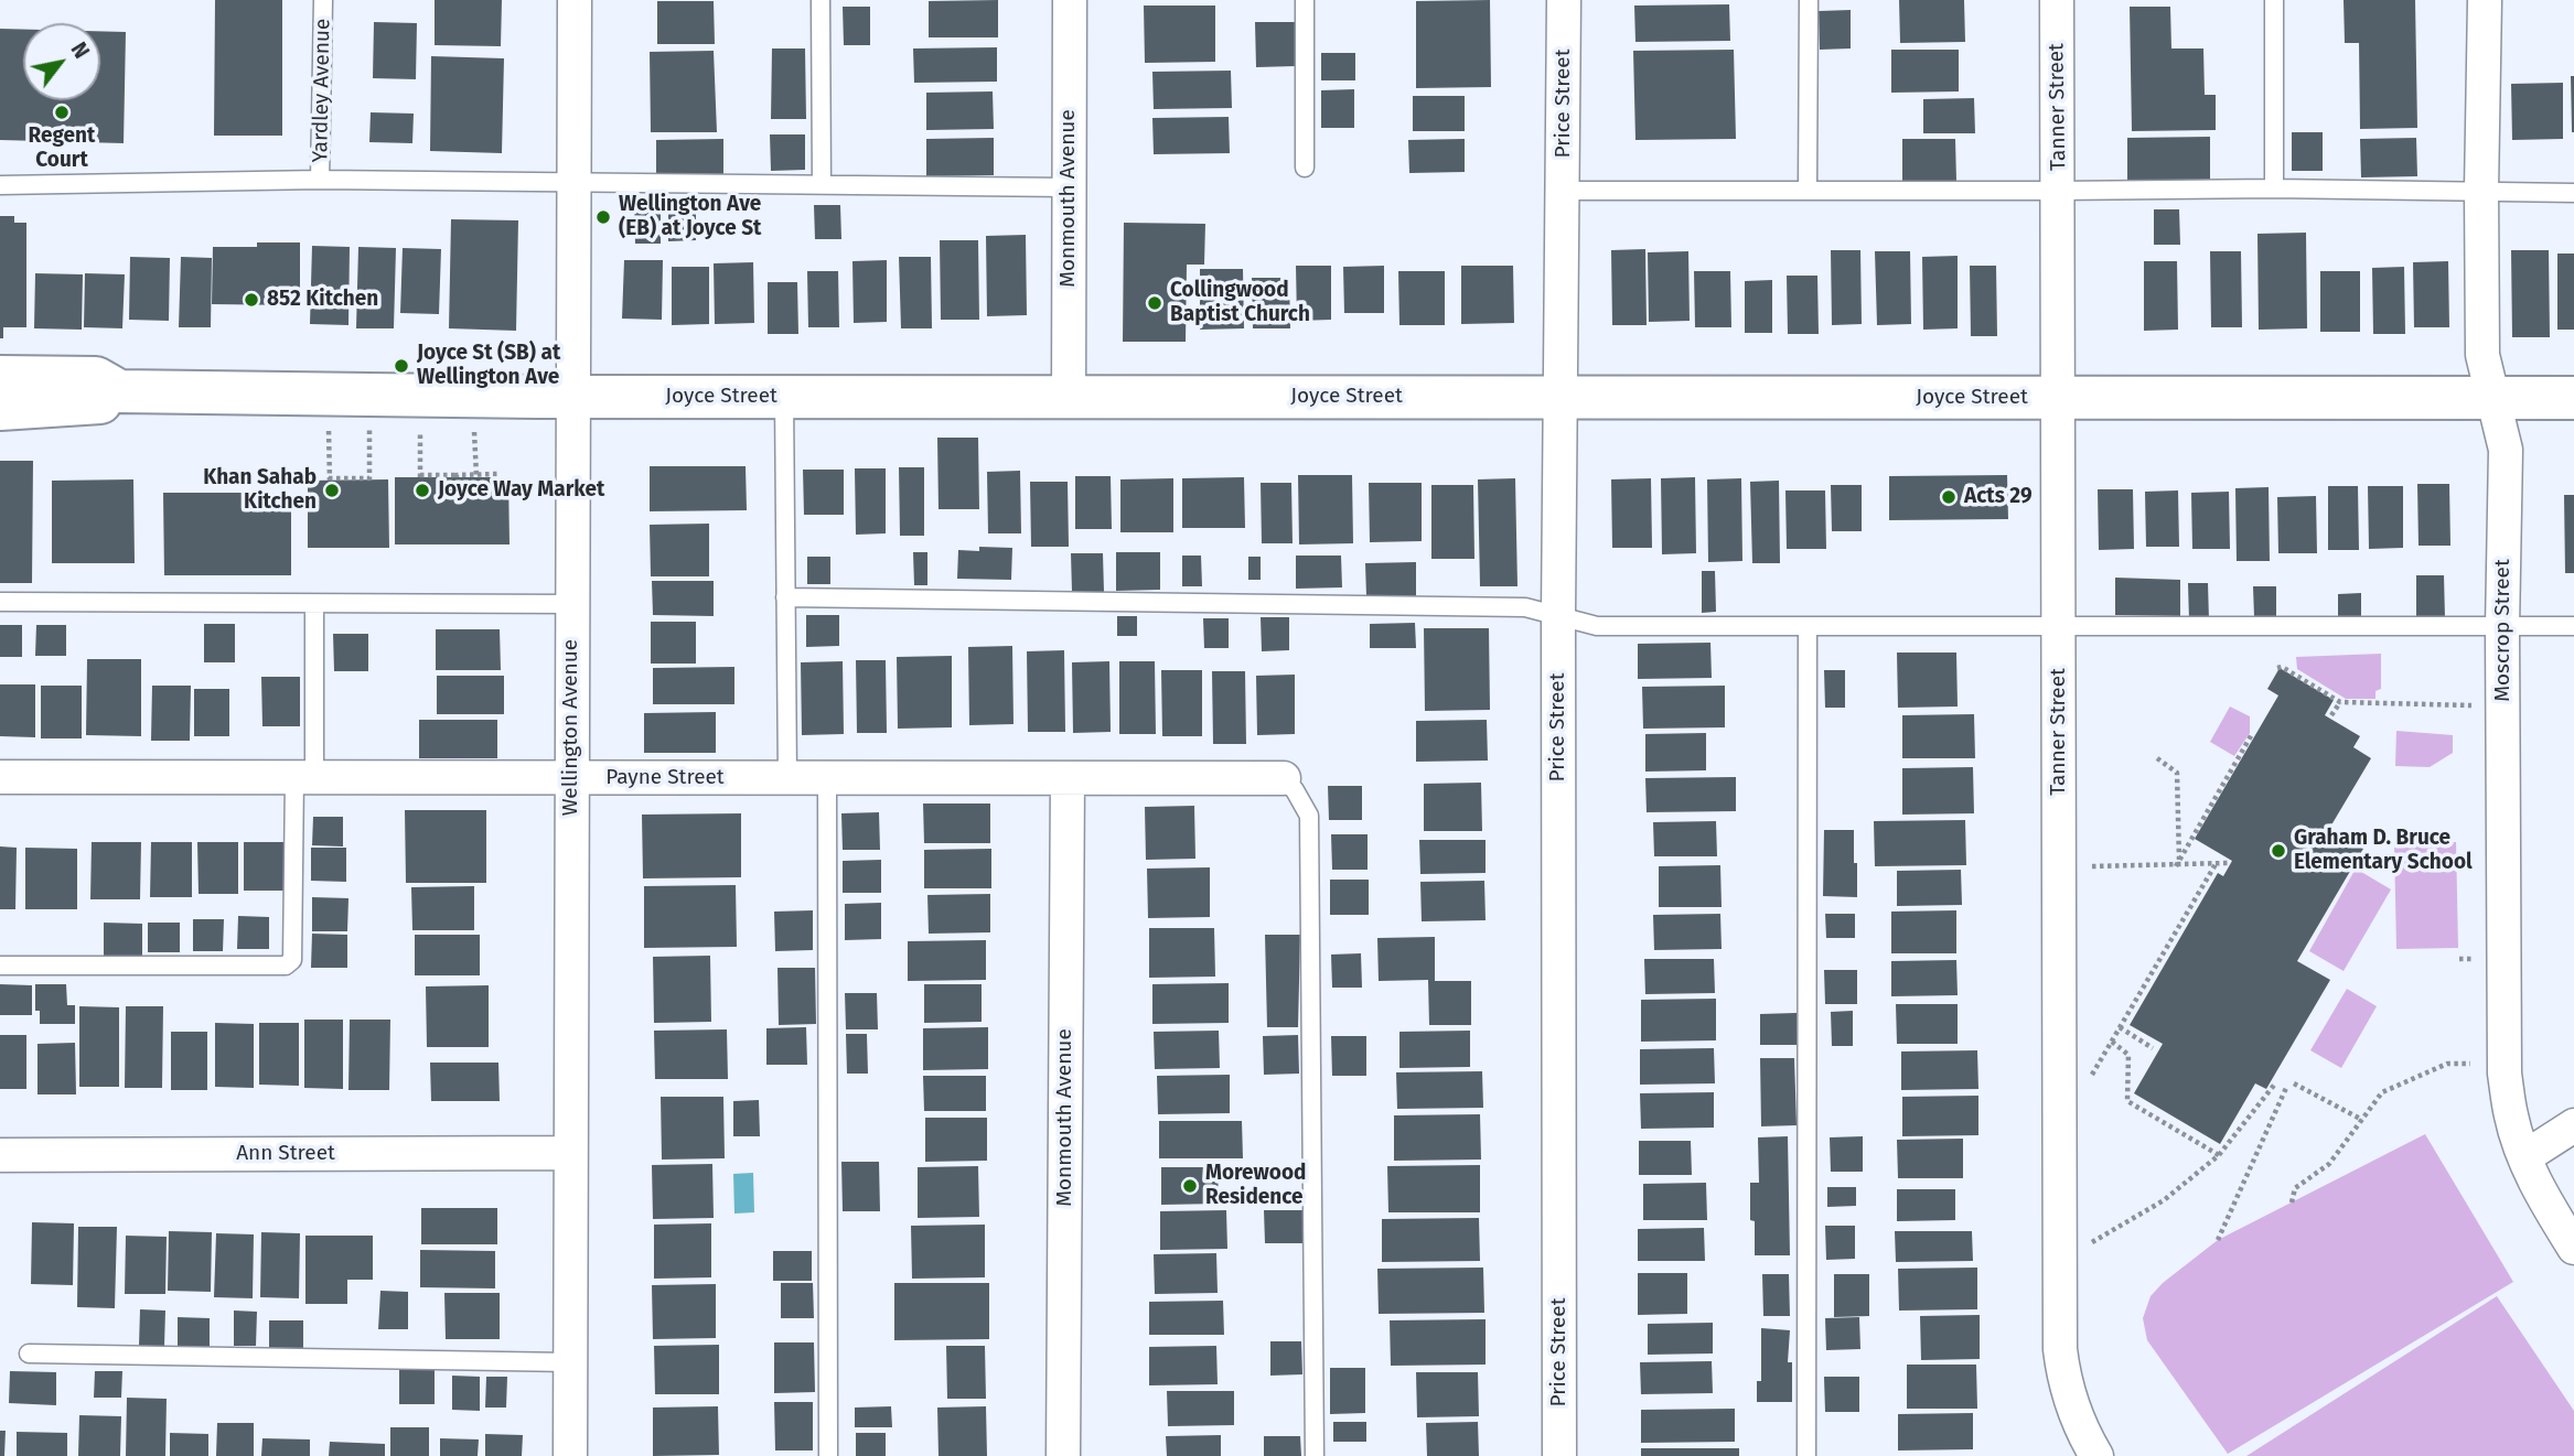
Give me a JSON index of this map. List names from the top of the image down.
{
  "streets": {
    "main road": ["Joyce Street"],
    "street": [
      "Price Street",
      "Tanner Street",
      "Monmouth Avenue",
      "Moscrop Street",
      "Wellington Avenue",
      "Payne Street",
      "Ann Street"
    ],
    "lane": ["Yardley Avenue"]
  },
  "crossings": [
    ["Price Street", "Joyce Street"],
    ["Tanner Street", "Joyce Street"],
    ["Monmouth Avenue", "Joyce Street"],
    ["Monmouth Avenue", "Payne Street"],
    ["Joyce Street", "Moscrop Street"],
    ["Joyce Street", "Wellington Avenue"],
    ["Wellington Avenue", "Payne Street"],
    ["Wellington Avenue", "Ann Street"]
  ],
  "places": [
    "Regent Court",
    "Wellington Ave (EB) at Joyce St",
    "852 Kitchen",
    "Collingwood Baptist Church",
    "Joyce St (SB) at Wellington Ave",
    "Khan Sahab Kitchen",
    "Joyce Way Market",
    "Acts 29",
    "Graham D. Bruce Elementary School",
    "Morewood Residence"
  ],
  "north": "top right"
}
